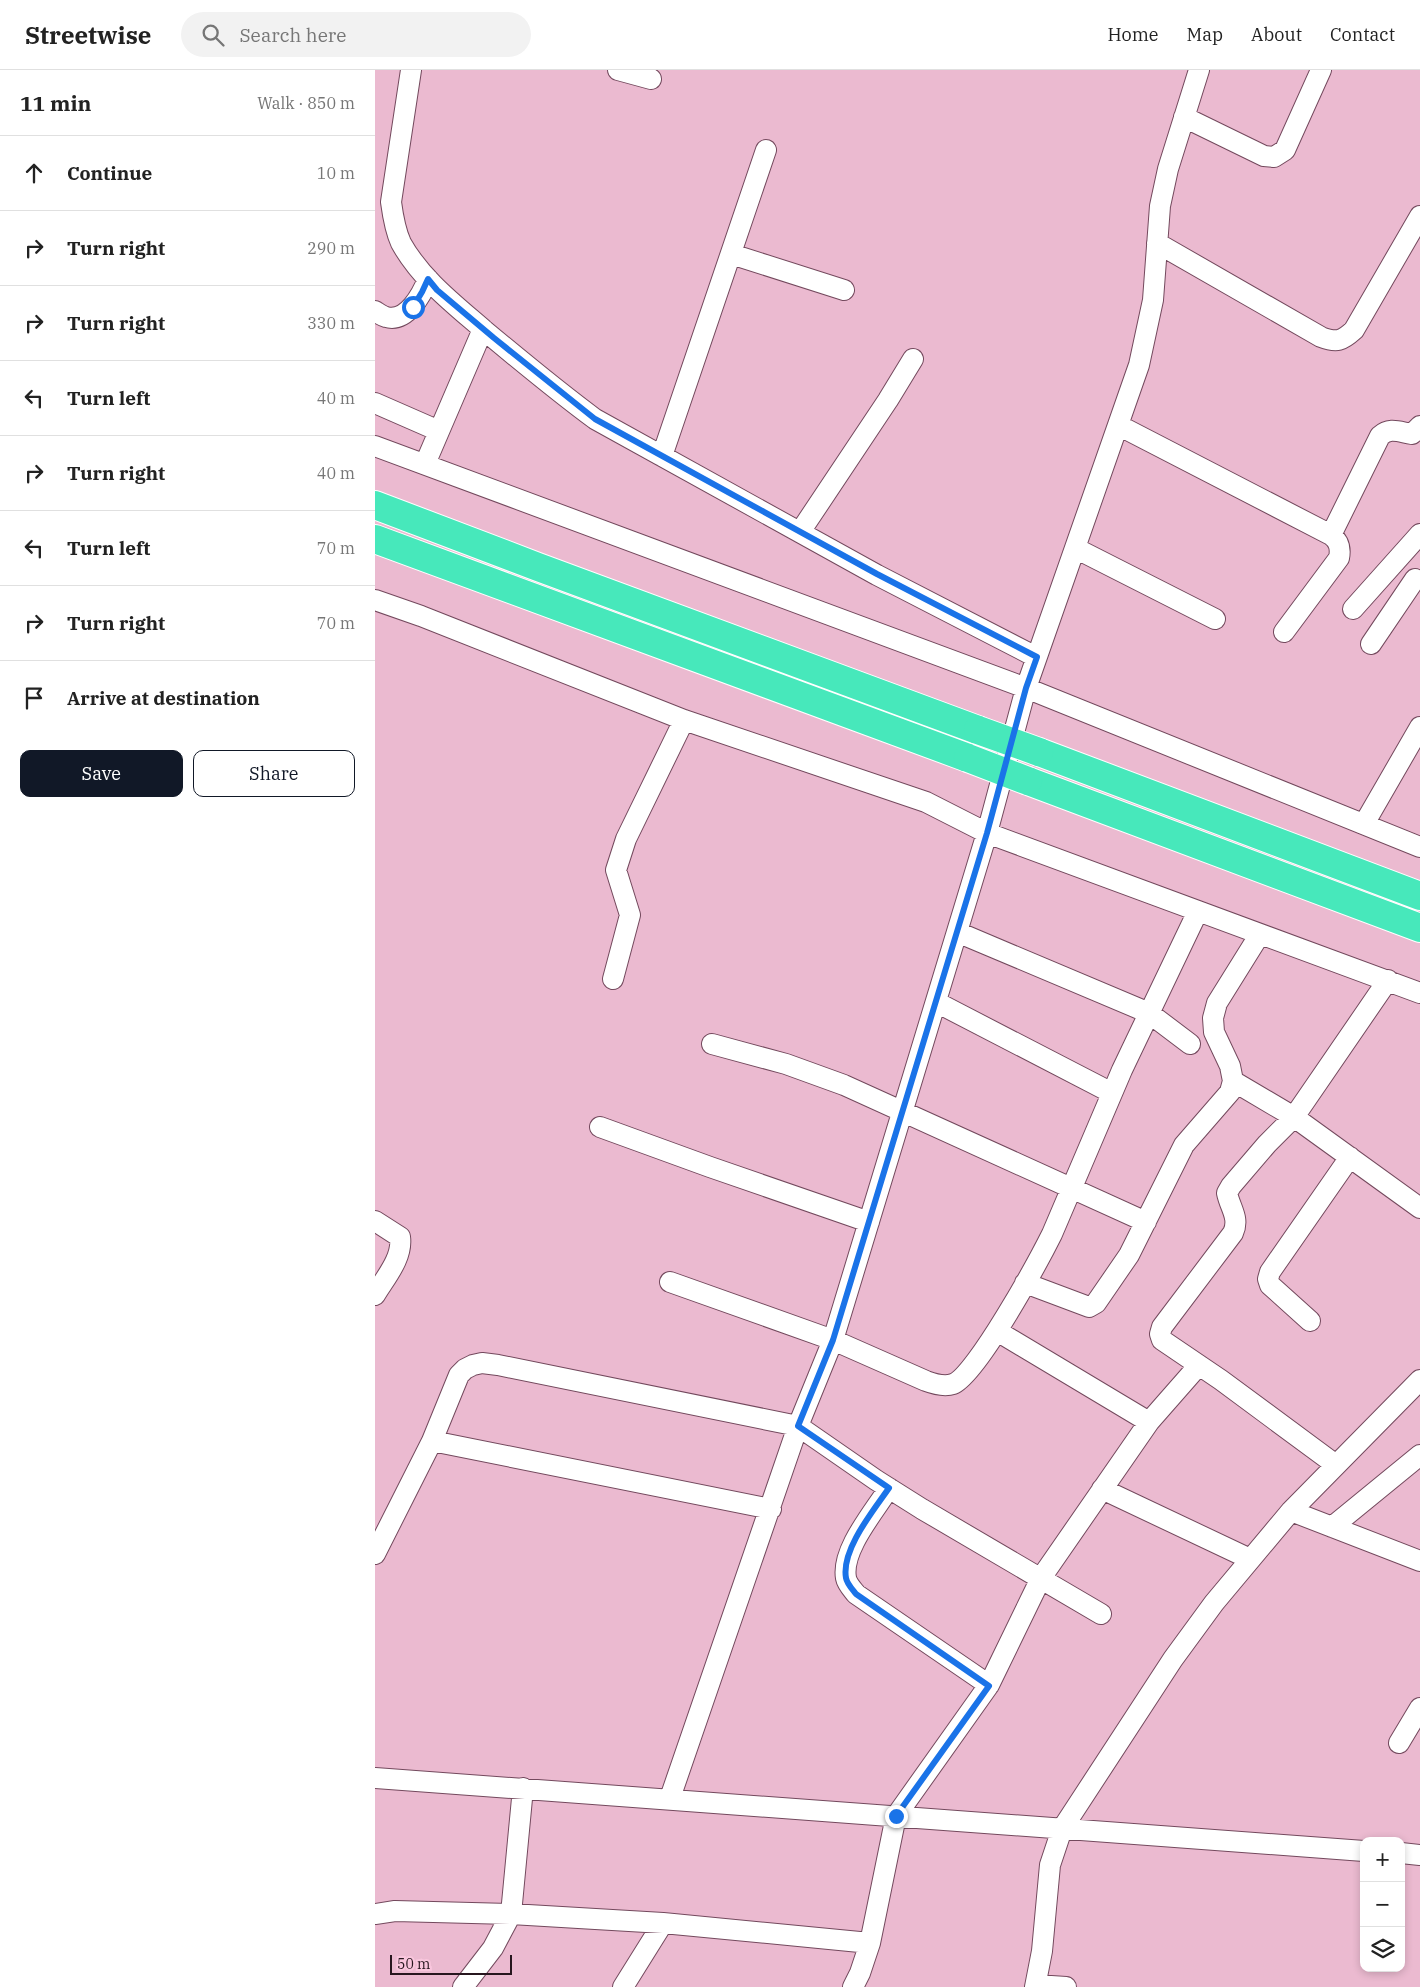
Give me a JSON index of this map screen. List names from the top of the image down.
{
  "scale_bar": "50 m",
  "page": {
    "header": "Streetwise",
    "search": "Search here",
    "nav": [
      "Home",
      "Map",
      "About",
      "Contact"
    ],
    "heading": ["11 min", "Walk · 850 m"],
    "list": [
      ["Continue", "10 m"],
      ["Turn right", "290 m"],
      ["Turn right", "330 m"],
      ["Turn left", "40 m"],
      ["Turn right", "40 m"],
      ["Turn left", "70 m"],
      ["Turn right", "70 m"],
      "Arrive at destination"
    ],
    "buttons": ["Save", "Share"],
    "map_buttons": ["+", "−"],
    "scale": "50 m"
  }
}
